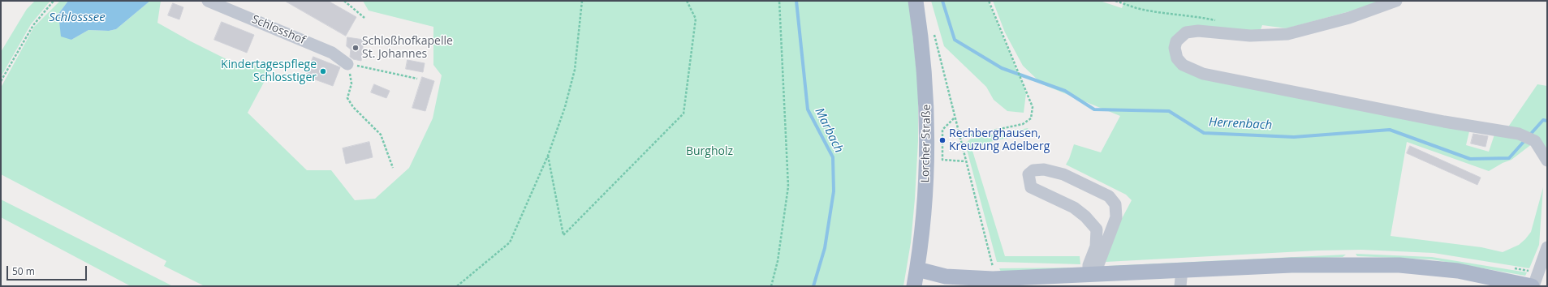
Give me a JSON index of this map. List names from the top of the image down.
{
  "streets": {
    "main road": ["Lorcher Straße"],
    "street": ["Schlosshof"]
  },
  "water": ["Schlosssee", "Herrenbach", "Marbach"],
  "parks": ["Burgholz"],
  "places": ["Schloßhofkapelle St. Johannes", "Kindertagespflege Schlosstiger", "Rechberghausen, Kreuzung Adelberg"],
  "scale_bar": "50 m"
}
